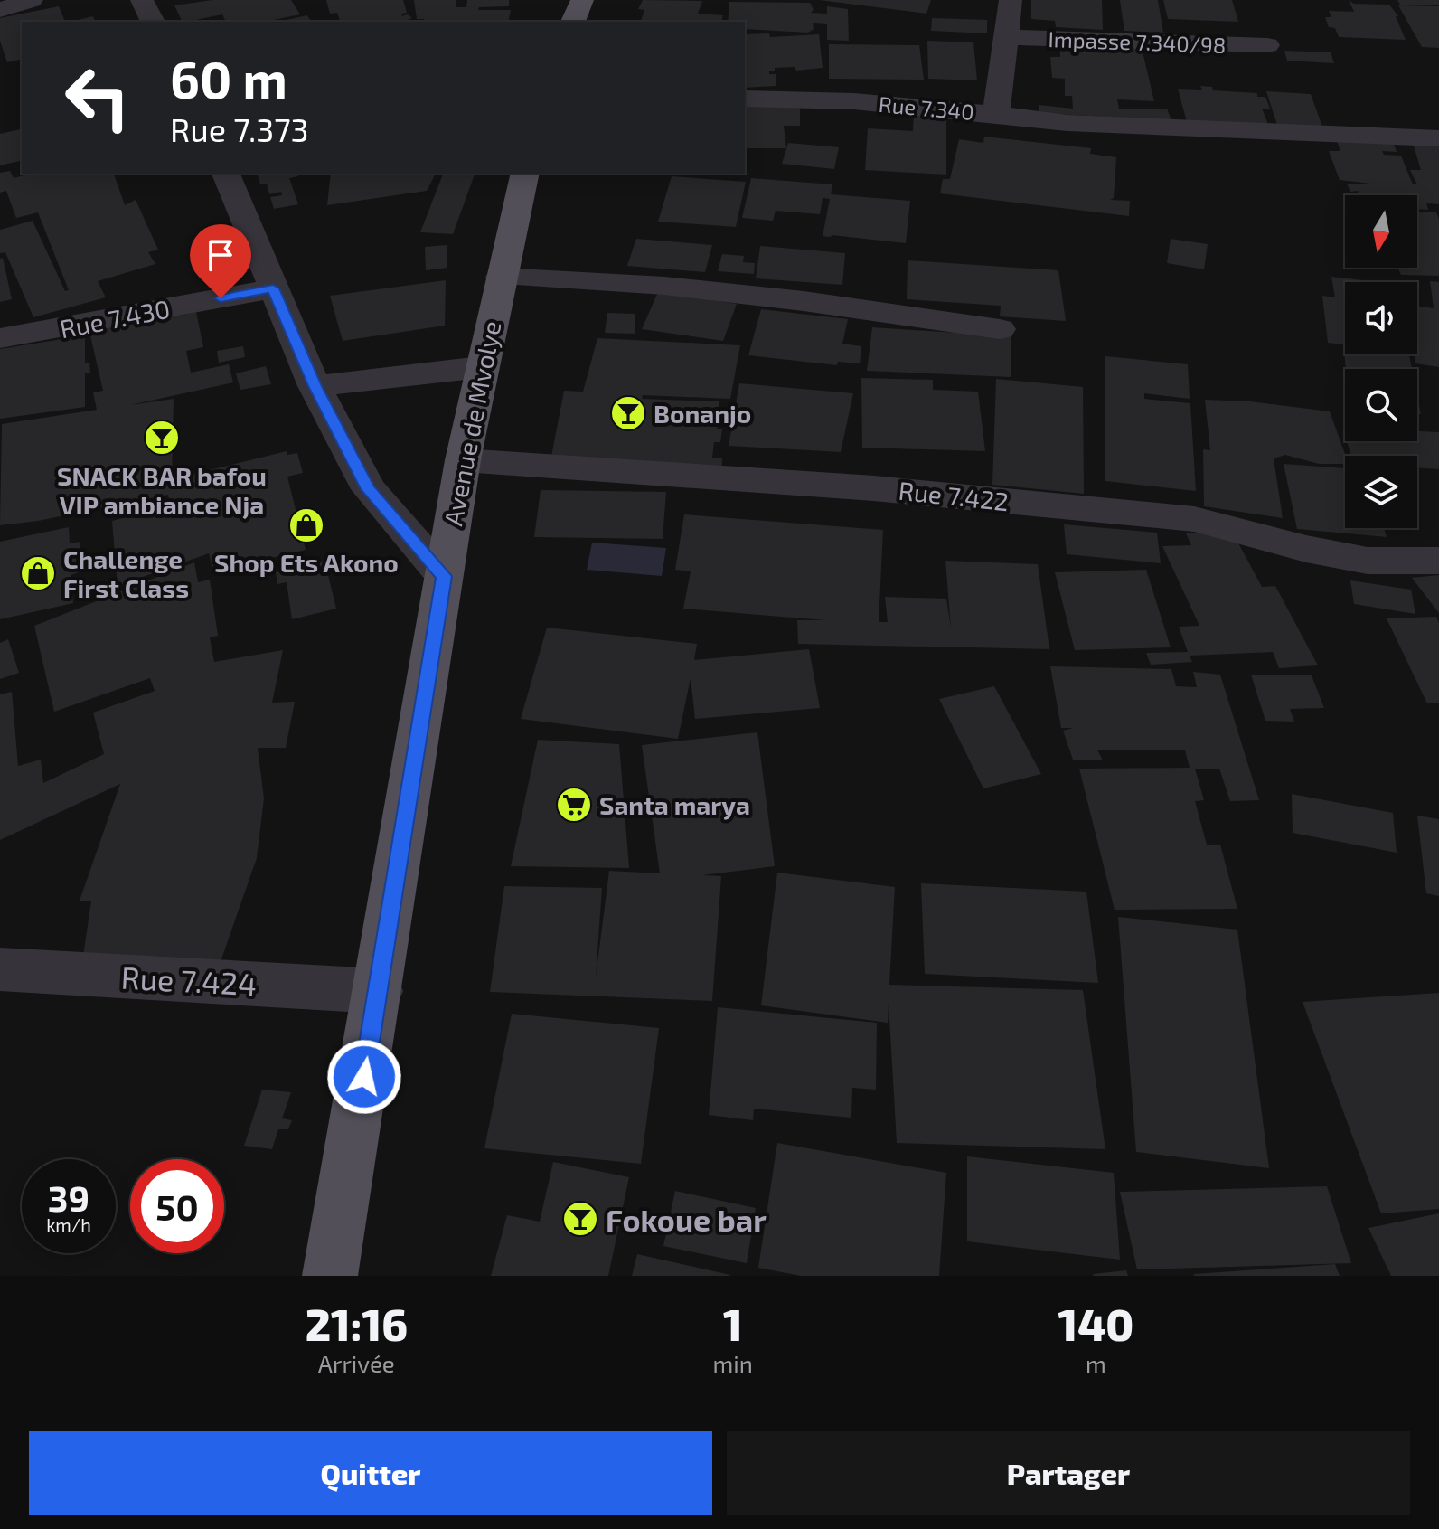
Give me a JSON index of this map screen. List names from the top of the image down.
{
  "streets": {
    "main road": ["Avenue de Mvolye"],
    "street": [
      "Impasse 7.340/98",
      "Rue 7.340",
      "Rue 7.430",
      "Rue 7.422",
      "Rue 7.424"
    ]
  },
  "crossings": [
    ["Impasse 7.340/98", "Rue 7.340"],
    ["Avenue de Mvolye", "Rue 7.422"],
    ["Avenue de Mvolye", "Rue 7.424"]
  ],
  "places": {
    "bar": ["Bonanjo", "SNACK BAR bafou VIP ambiance Nja", "Fokoue bar"],
    "shop": ["Shop Ets Akono", "Challenge First Class"],
    "supermarket": ["Santa marya"]
  },
  "north": "bottom",
  "page": {
    "turn": ["60 m", "Rue 7.373"],
    "speed": "39 km/h",
    "limit": "50",
    "eta": [
      "21:16",
      "Arrivée",
      "1",
      "min",
      "140",
      "m"
    ],
    "buttons": ["Quitter", "Partager"]
  }
}
